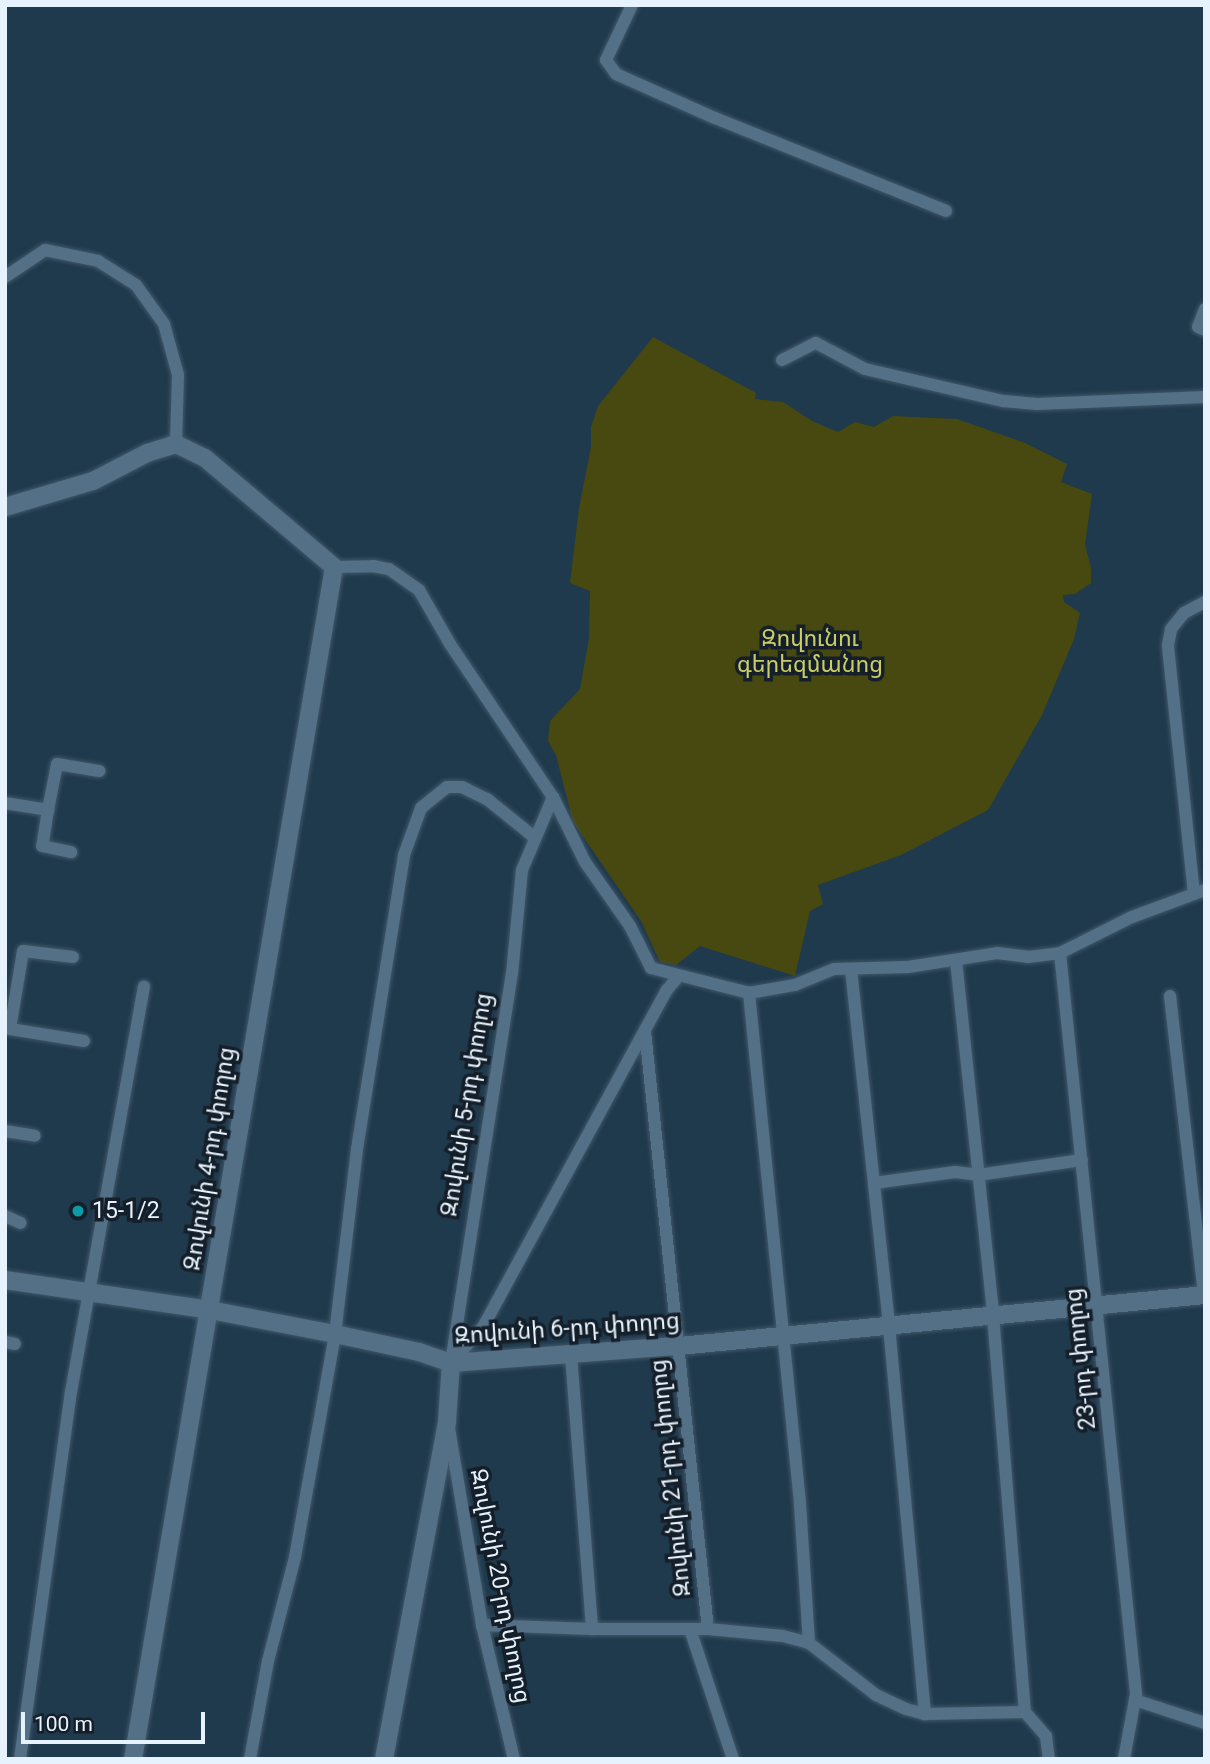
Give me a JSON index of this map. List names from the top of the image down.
{
  "streets": {
    "street": [
      "Զովունի 5-րդ փողոց",
      "Զովունի 4-րդ փողոց",
      "Զովունի 6-րդ փողոց",
      "23-րդ փողոց",
      "Զովունի 21-րդ փողոց",
      "Զովունի 20-րդ փողոց"
    ]
  },
  "crossings": [
    ["Զովունի 5-րդ փողոց", "Զովունի 6-րդ փողոց"],
    ["Զովունի 5-րդ փողոց", "Զովունի 20-րդ փողոց"],
    ["Զովունի 4-րդ փողոց", "Զովունի 6-րդ փողոց"],
    ["Զովունի 6-րդ փողոց", "23-րդ փողոց"],
    ["Զովունի 6-րդ փողոց", "Զովունի 21-րդ փողոց"]
  ],
  "parks": ["Զովունու գերեզմանոց"],
  "places": ["15-1/2"],
  "scale_bar": "100 m"
}
